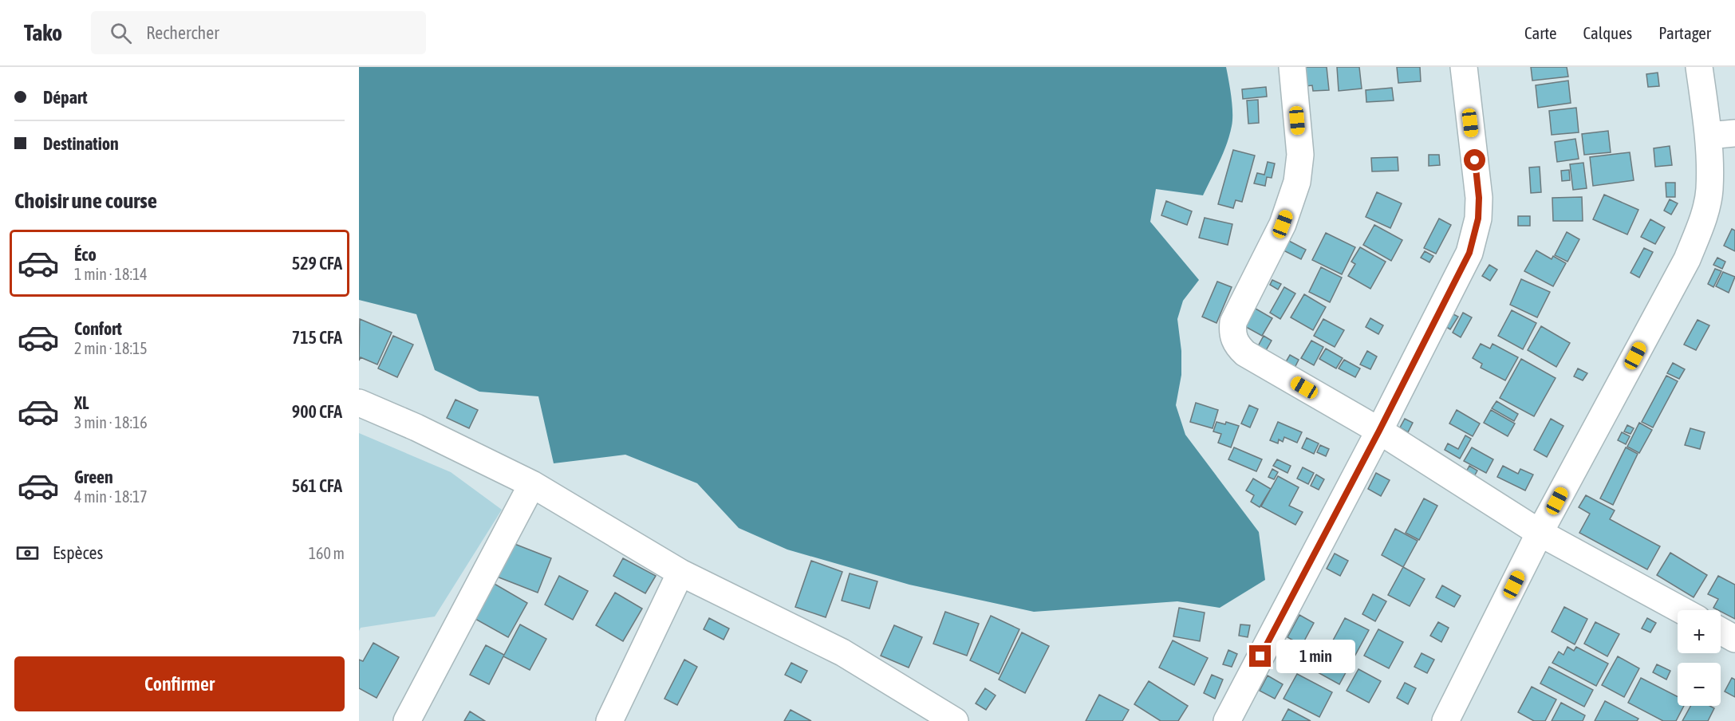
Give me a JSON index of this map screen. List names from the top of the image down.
{
  "page": {
    "header": "Tako",
    "search": "Rechercher",
    "nav": ["Carte", "Calques", "Partager"],
    "banner": ["Départ", "Destination"],
    "heading": "Choisir une course",
    "list": [
      {
        "name": "Éco",
        "note": "1 min · 18:14",
        "value": "529 CFA"
      },
      {
        "name": "Confort",
        "note": "2 min · 18:15",
        "value": "715 CFA"
      },
      {
        "name": "XL",
        "note": "3 min · 18:16",
        "value": "900 CFA"
      },
      {
        "name": "Green",
        "note": "4 min · 18:17",
        "value": "561 CFA"
      }
    ],
    "pay": ["Espèces", "160 m"],
    "map_buttons": ["+", "−"],
    "bubble": "1 min",
    "buttons": "Confirmer"
  }
}
